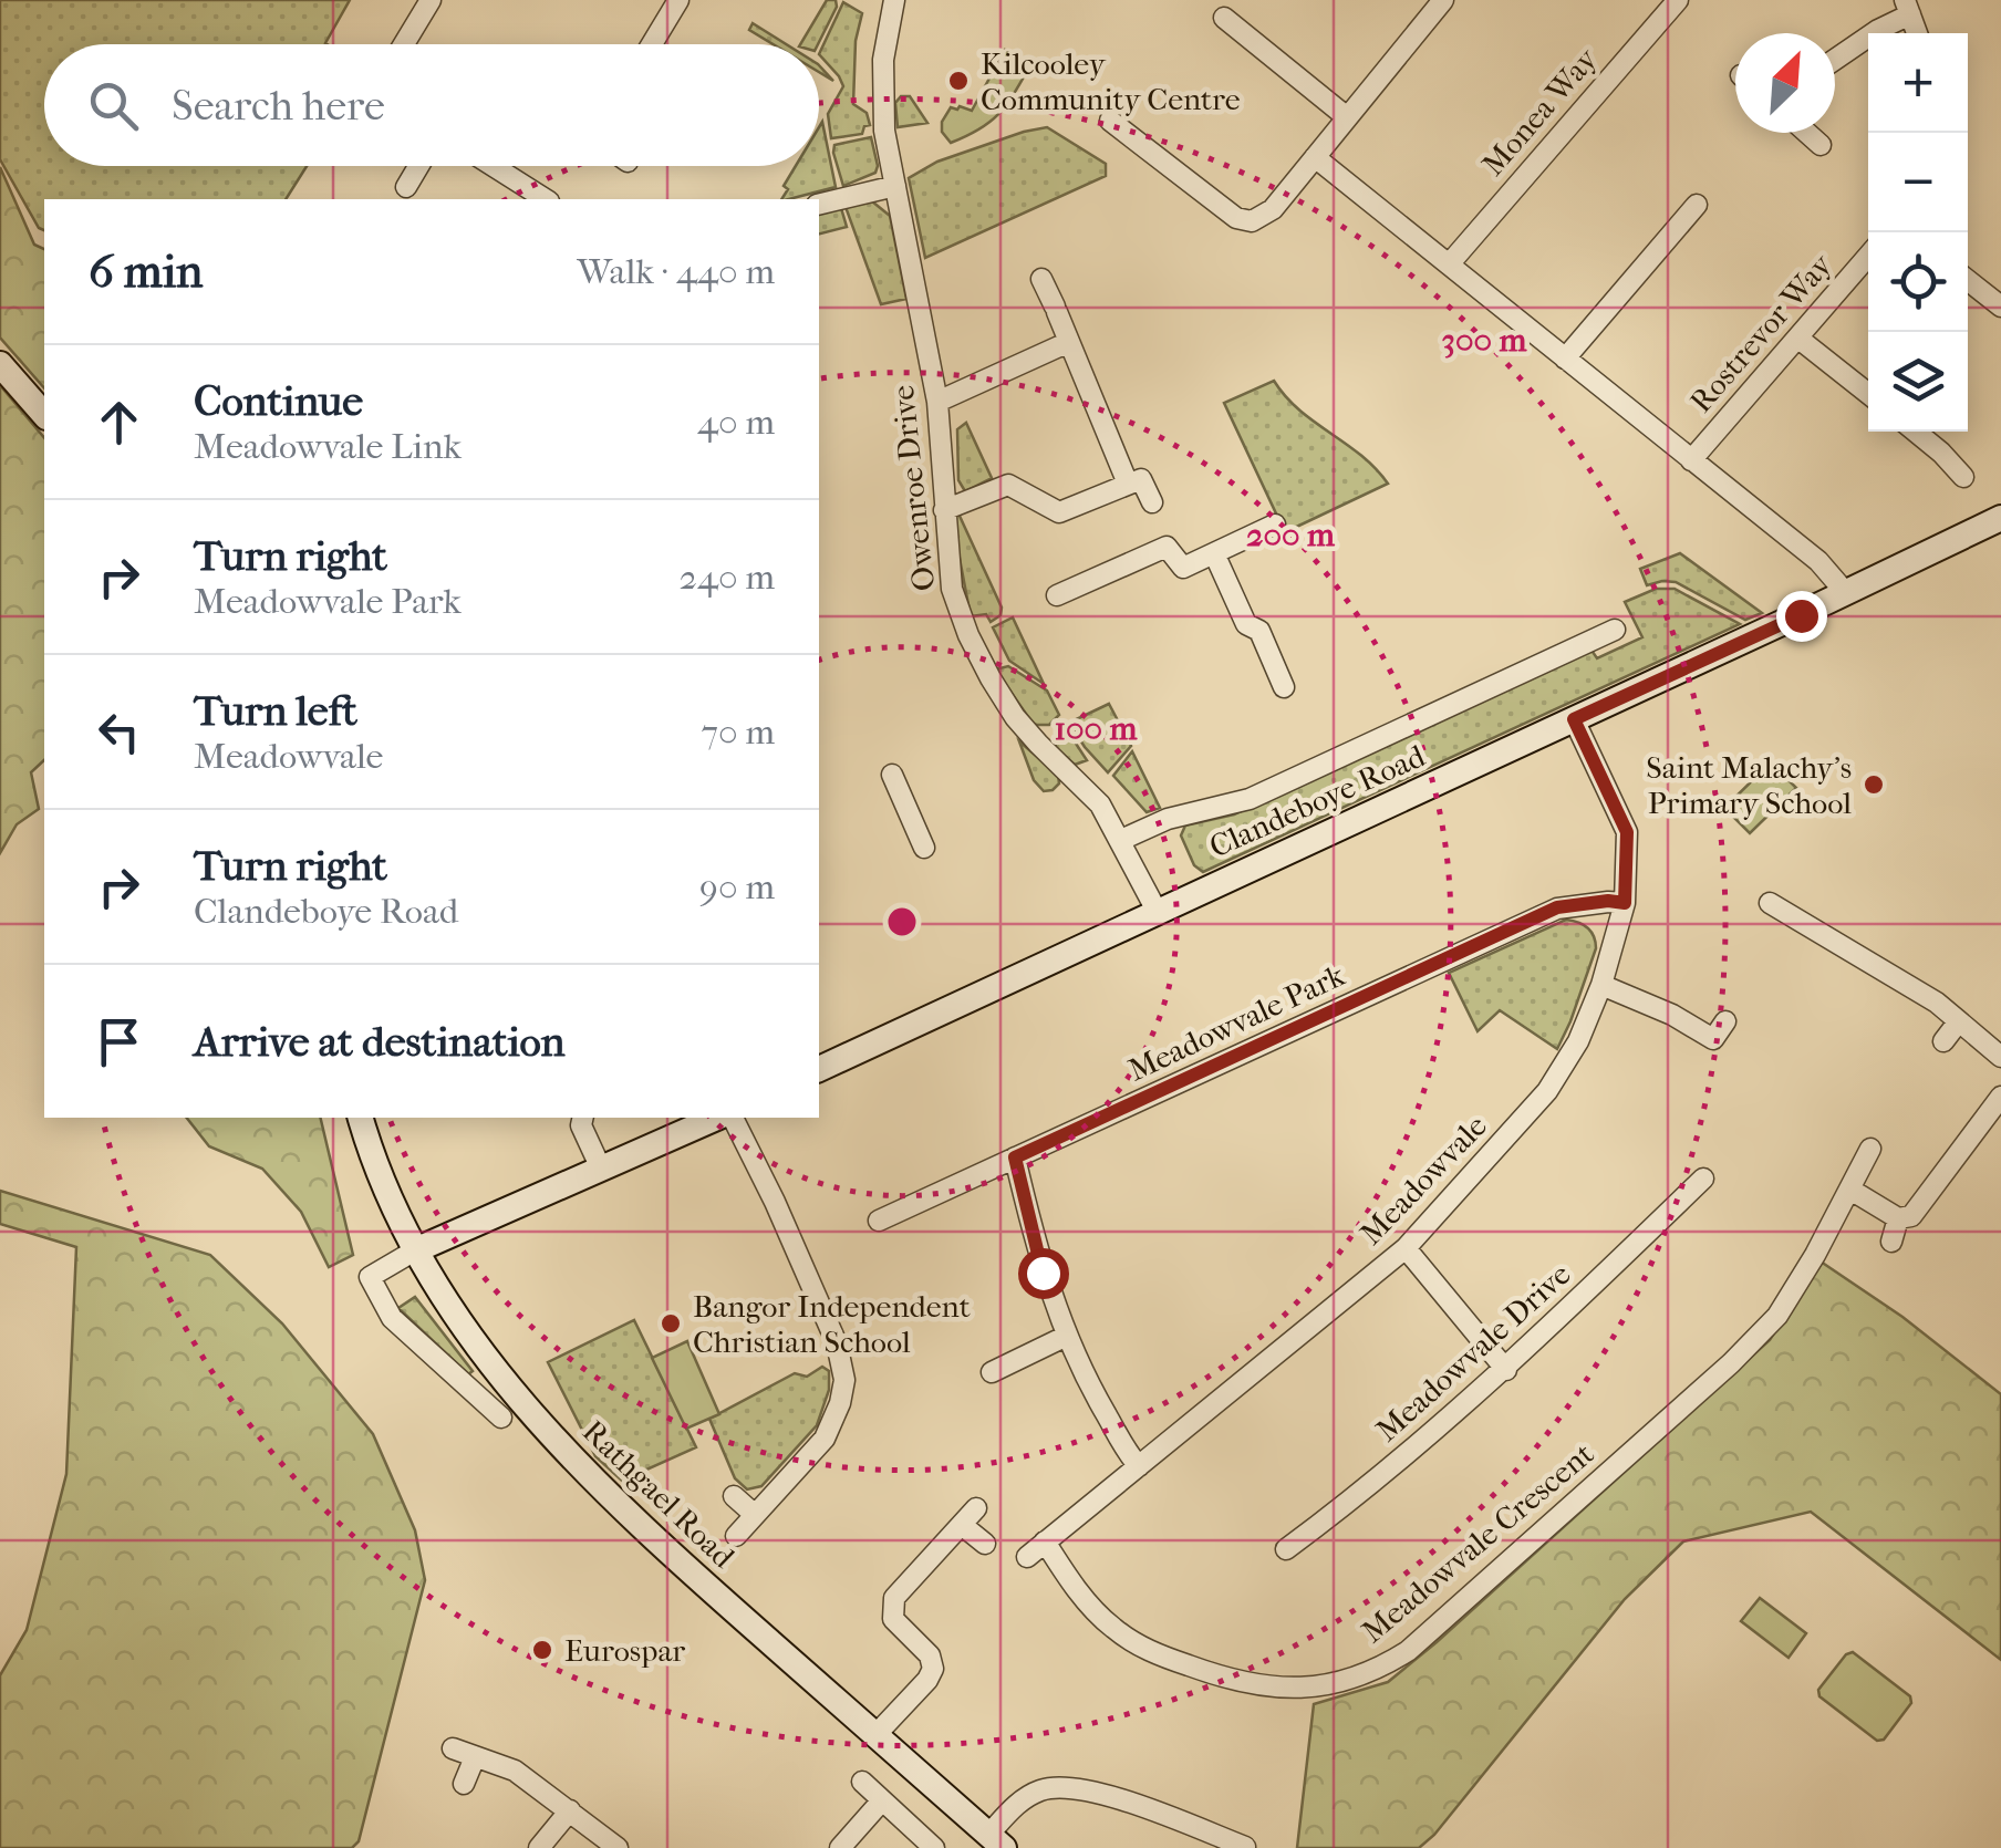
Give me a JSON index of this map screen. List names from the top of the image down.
{
  "streets": {
    "street": [
      "Monea Way",
      "Rostrevor Way",
      "Owenroe Drive",
      "Clandeboye Road",
      "Meadowvale Park",
      "Meadowvale",
      "Meadowvale Drive",
      "Rathgael Road",
      "Meadowvale Crescent"
    ]
  },
  "crossings": [
    ["Owenroe Drive", "Clandeboye Road"],
    ["Clandeboye Road", "Meadowvale"],
    ["Meadowvale Park", "Meadowvale"],
    ["Meadowvale", "Meadowvale Crescent"]
  ],
  "places": [
    "Kilcooley Community Centre",
    "Saint Malachy's Primary School",
    "Bangor Independent Christian School",
    "Eurospar"
  ],
  "north": "top right",
  "page": {
    "map_buttons": ["+", "−"],
    "search": "Search here",
    "heading": ["6 min", "Walk · 440 m"],
    "list": [
      ["Continue", "Meadowvale Link", "40 m"],
      ["Turn right", "Meadowvale Park", "240 m"],
      ["Turn left", "Meadowvale", "70 m"],
      ["Turn right", "Clandeboye Road", "90 m"],
      "Arrive at destination"
    ]
  },
  "rings": ["300 m", "200 m", "100 m"]
}
